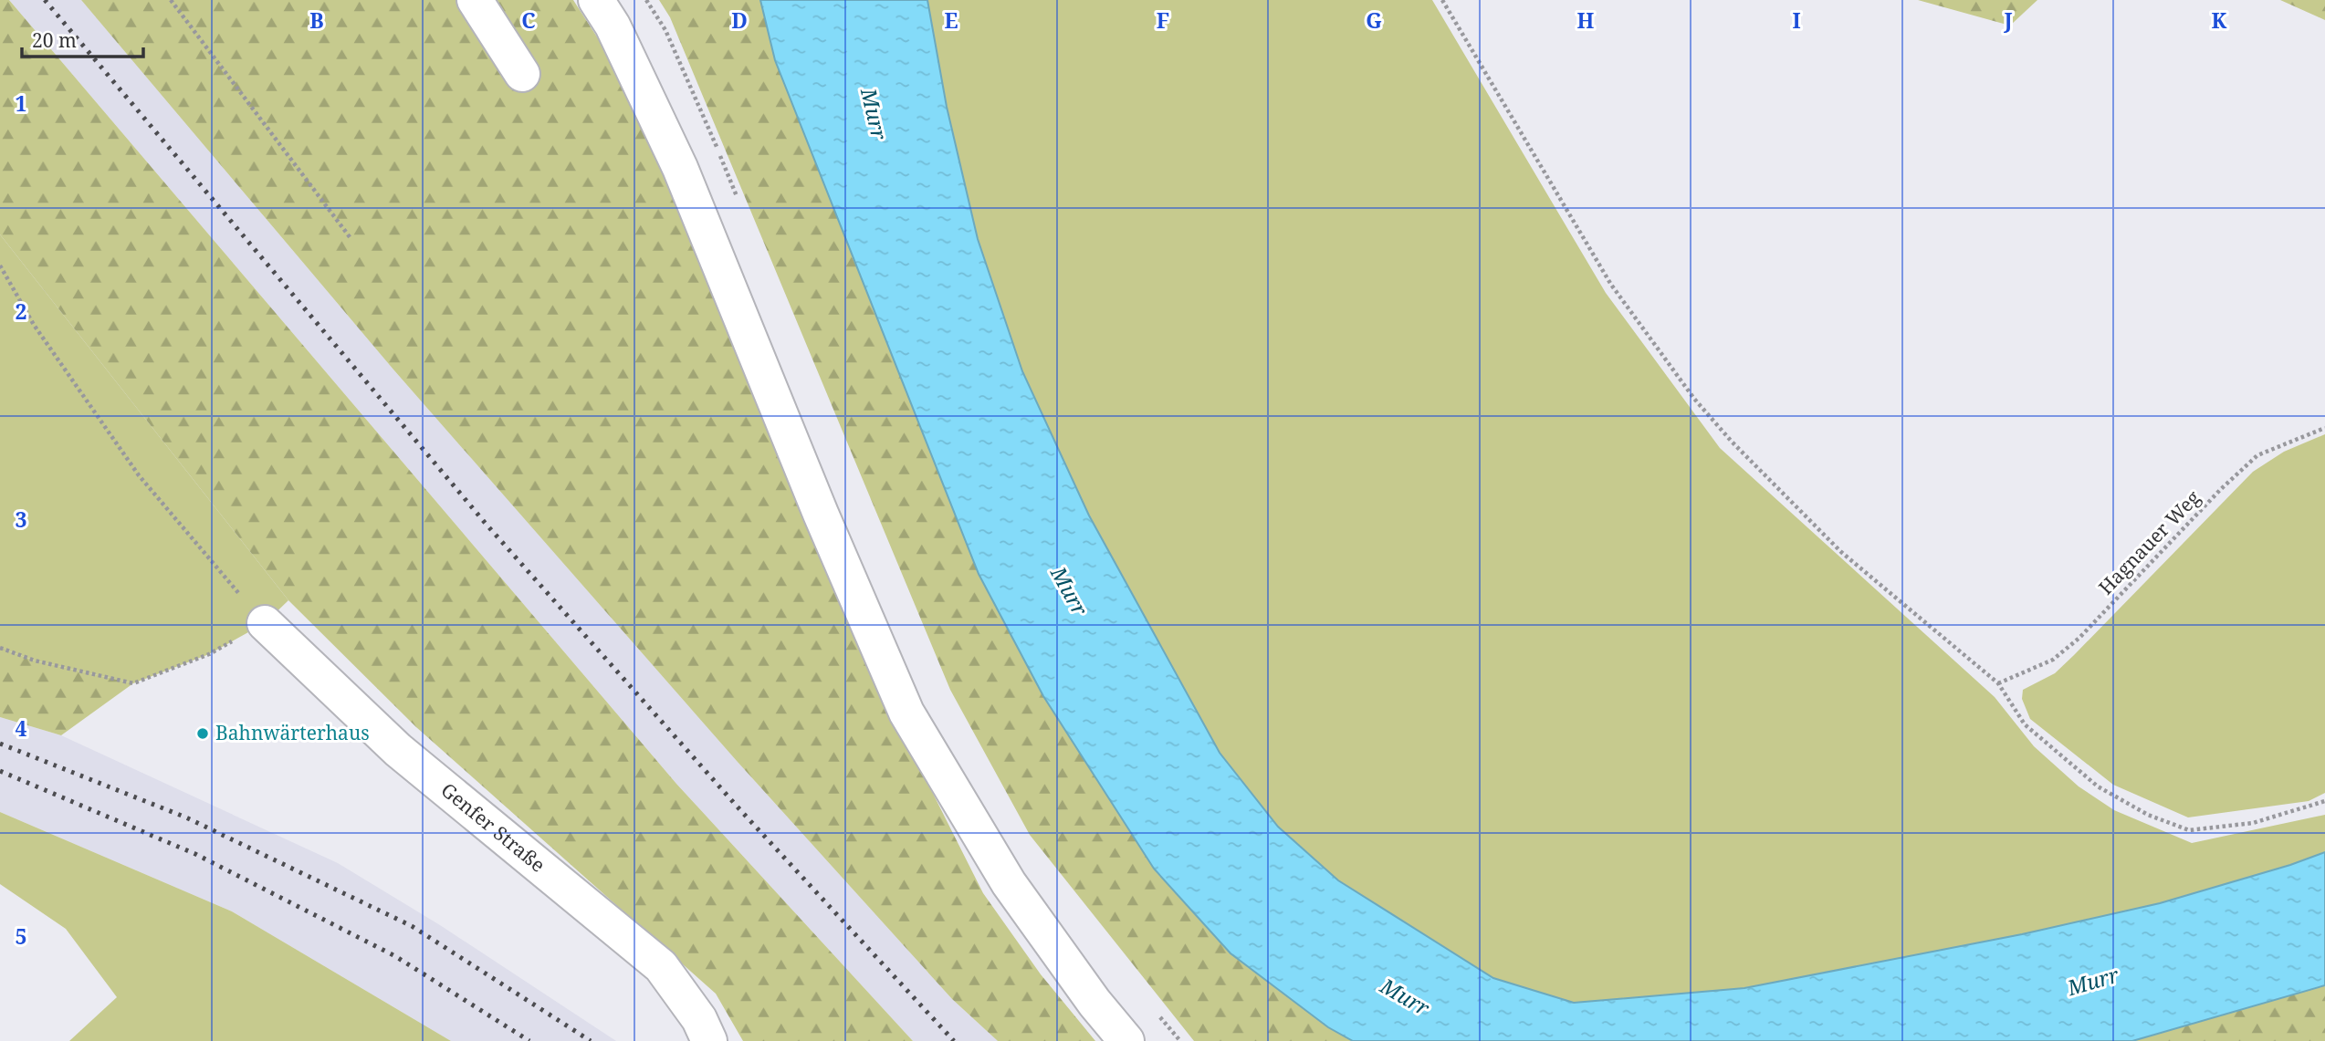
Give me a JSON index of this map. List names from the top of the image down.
{
  "streets": {
    "street": ["Genfer Straße"],
    "path": ["Hagnauer Weg"]
  },
  "water": ["Murr"],
  "places": ["Bahnwärterhaus"],
  "scale_bar": "20 m",
  "grid": {
    "columns": [
      "B",
      "C",
      "D",
      "E",
      "F",
      "G",
      "H",
      "I",
      "J",
      "K"
    ],
    "rows": [
      "1",
      "2",
      "3",
      "4",
      "5"
    ]
  }
}
